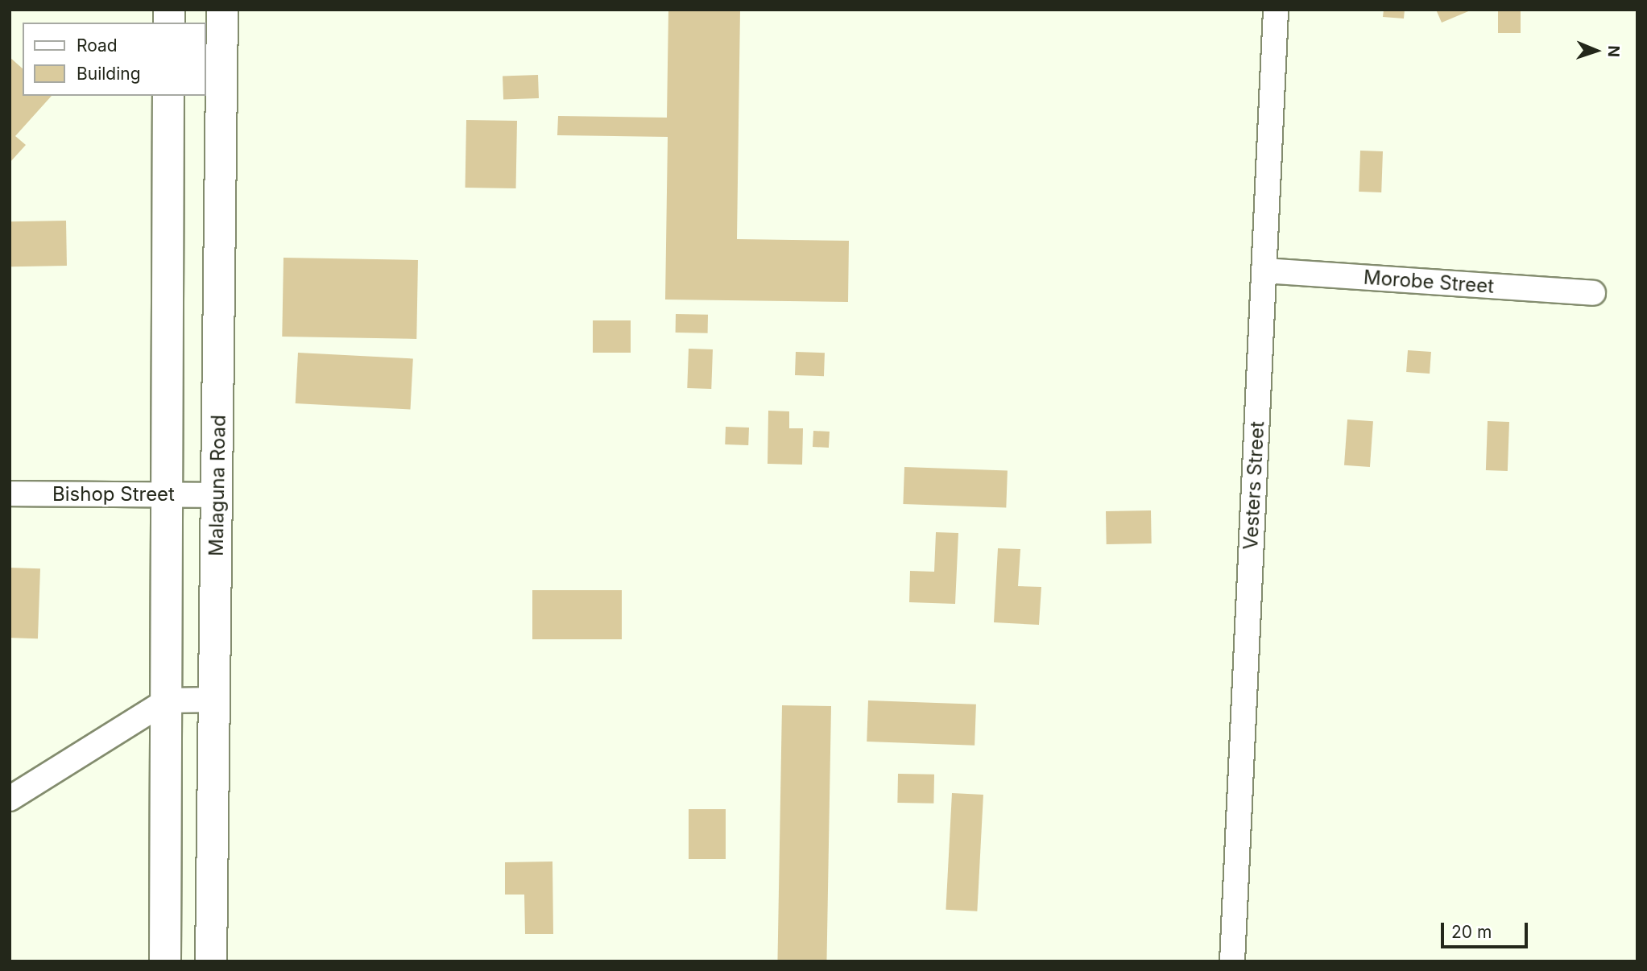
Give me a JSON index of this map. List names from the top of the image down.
{
  "streets": {
    "street": [
      "Morobe Street",
      "Malaguna Road",
      "Vesters Street",
      "Bishop Street"
    ]
  },
  "crossings": [
    ["Morobe Street", "Vesters Street"],
    ["Malaguna Road", "Bishop Street"]
  ],
  "legend": ["Road", "Building"],
  "scale_bar": "20 m",
  "north": "right"
}
